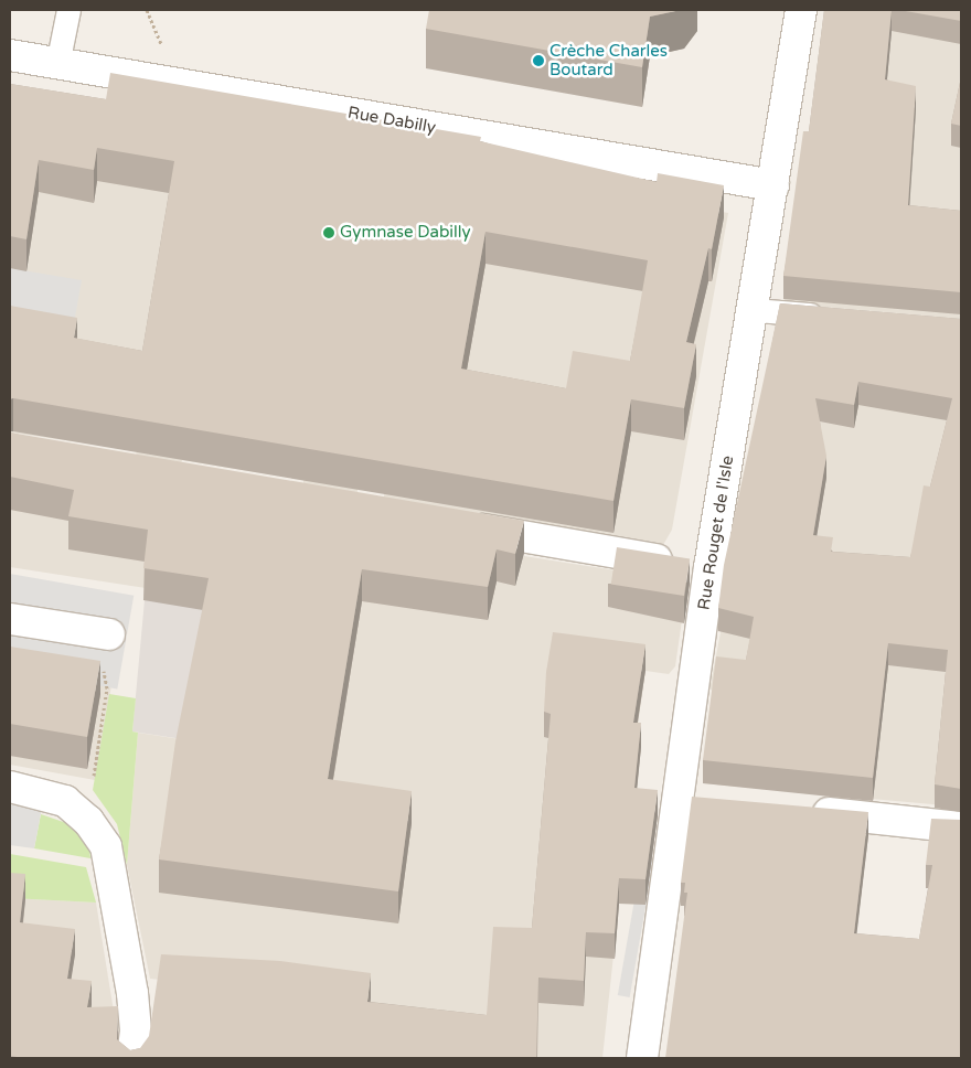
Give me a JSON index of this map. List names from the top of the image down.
{
  "streets": {
    "street": ["Rue Dabilly", "Rue Rouget de l'Isle"]
  },
  "crossings": [
    ["Rue Dabilly", "Rue Rouget de l'Isle"]
  ],
  "places": ["Crèche Charles Boutard", "Gymnase Dabilly"]
}
